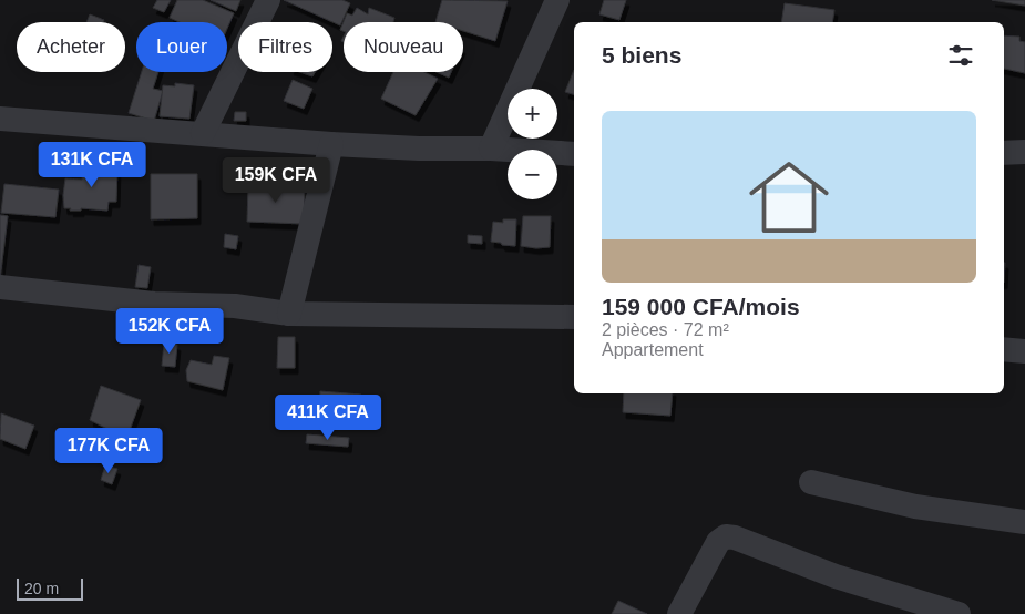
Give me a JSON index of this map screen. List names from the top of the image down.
{
  "scale_bar": "20 m",
  "page": {
    "chip": [
      "Acheter",
      "Louer",
      "Filtres",
      "Nouveau"
    ],
    "heading": "5 biens",
    "map_buttons": ["+", "−"],
    "list": [
      {
        "name": "159 000 CFA/mois",
        "note": "2 pièces · 72 m² · Appartement"
      }
    ],
    "price": [
      "131K CFA",
      "159K CFA",
      "152K CFA",
      "411K CFA",
      "177K CFA"
    ],
    "scale": "20 m"
  }
}
